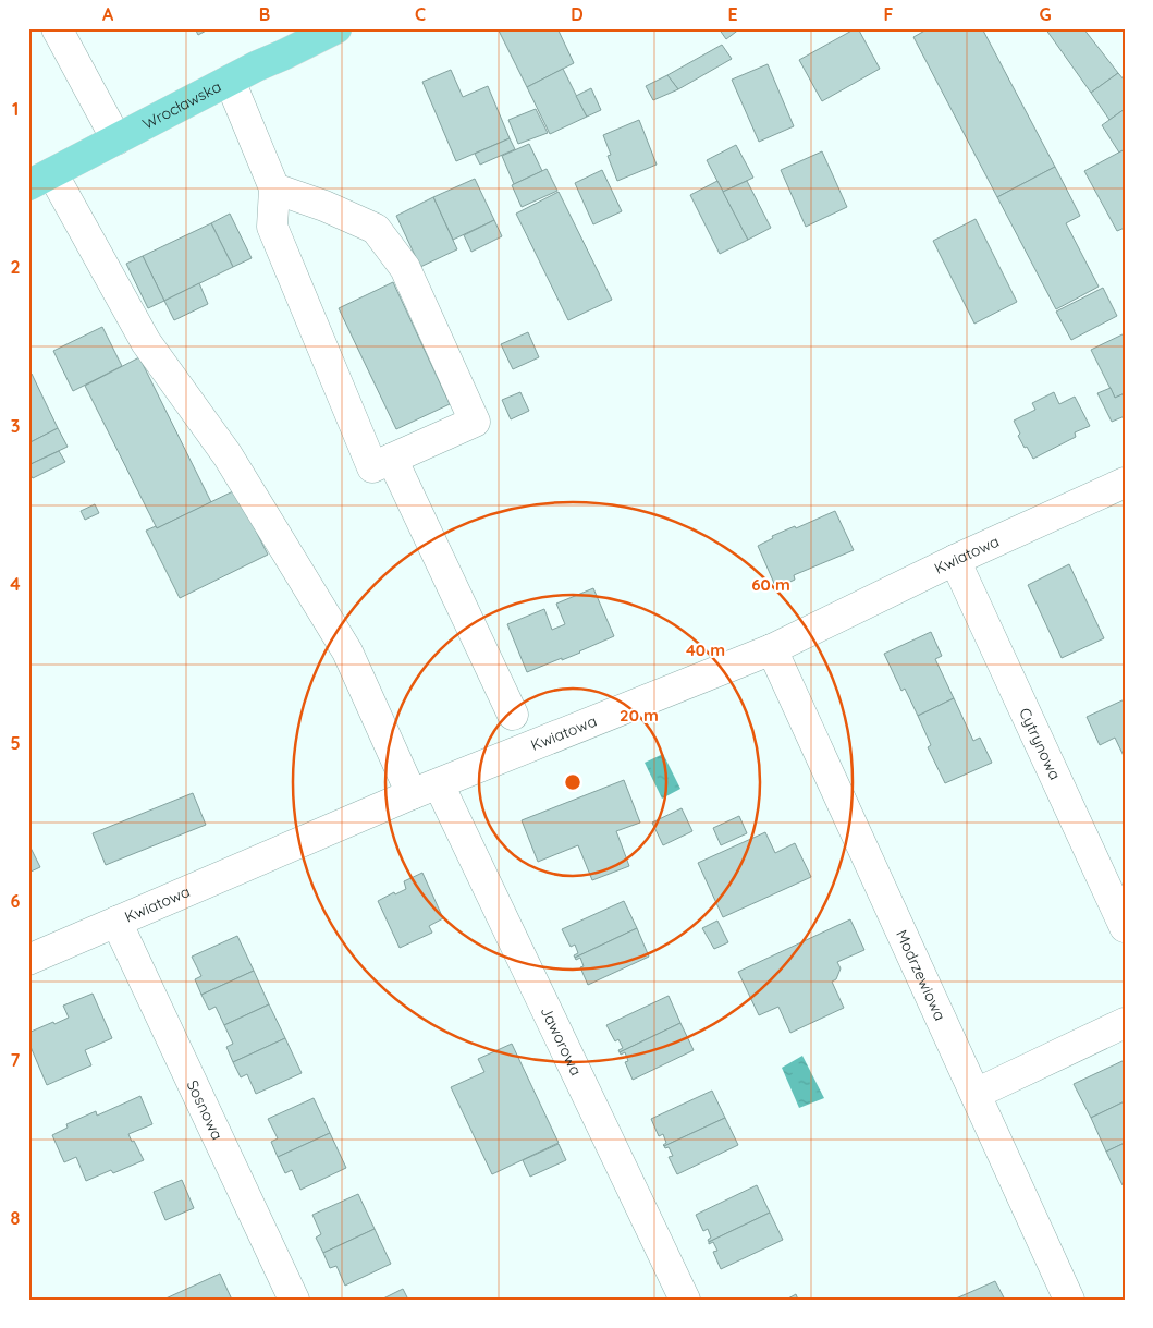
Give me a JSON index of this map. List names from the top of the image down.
{
  "streets": {
    "main road": ["Wrocławska"],
    "street": [
      "Kwiatowa",
      "Cytrynowa",
      "Modrzewiowa",
      "Jaworowa",
      "Sosnowa"
    ]
  },
  "crossings": [
    ["Kwiatowa", "Cytrynowa"],
    ["Kwiatowa", "Modrzewiowa"],
    ["Kwiatowa", "Jaworowa"],
    ["Kwiatowa", "Sosnowa"]
  ],
  "grid": {
    "columns": [
      "A",
      "B",
      "C",
      "D",
      "E",
      "F",
      "G"
    ],
    "rows": [
      "1",
      "2",
      "3",
      "4",
      "5",
      "6",
      "7",
      "8"
    ]
  },
  "rings": ["60 m", "40 m", "20 m"]
}
